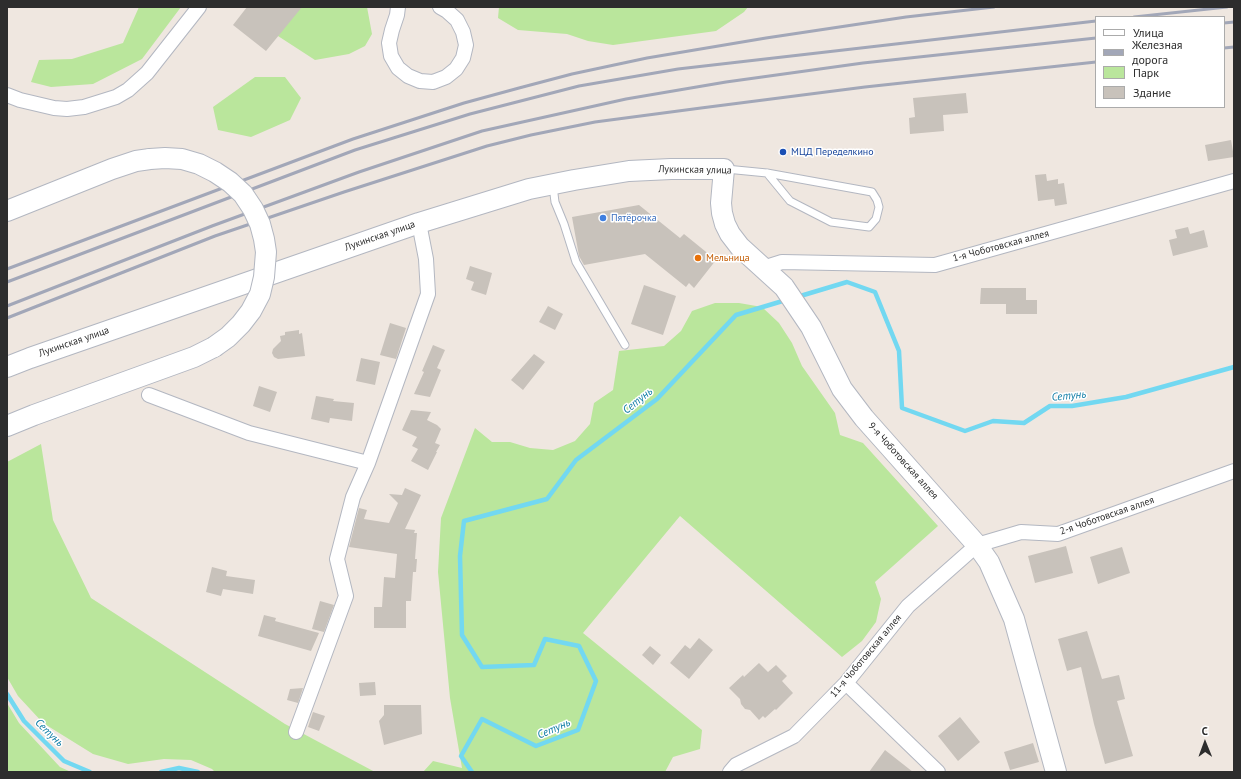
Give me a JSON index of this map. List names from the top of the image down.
{
  "streets": {
    "street": [
      "Лукинская улица",
      "1-я Чоботовская аллея",
      "9-я Чоботовская аллея",
      "2-я Чоботовская аллея",
      "11-я Чоботовская аллея"
    ]
  },
  "crossings": [
    ["Лукинская улица", "9-я Чоботовская аллея"],
    ["1-я Чоботовская аллея", "9-я Чоботовская аллея"],
    ["9-я Чоботовская аллея", "2-я Чоботовская аллея"],
    ["9-я Чоботовская аллея", "11-я Чоботовская аллея"],
    ["2-я Чоботовская аллея", "11-я Чоботовская аллея"]
  ],
  "water": ["Сетунь"],
  "places": ["МЦД Переделкино", "Пятёрочка", "Мельница"],
  "legend": [
    "Улица",
    "Железная дорога",
    "Парк",
    "Здание"
  ],
  "north": "top"
}
